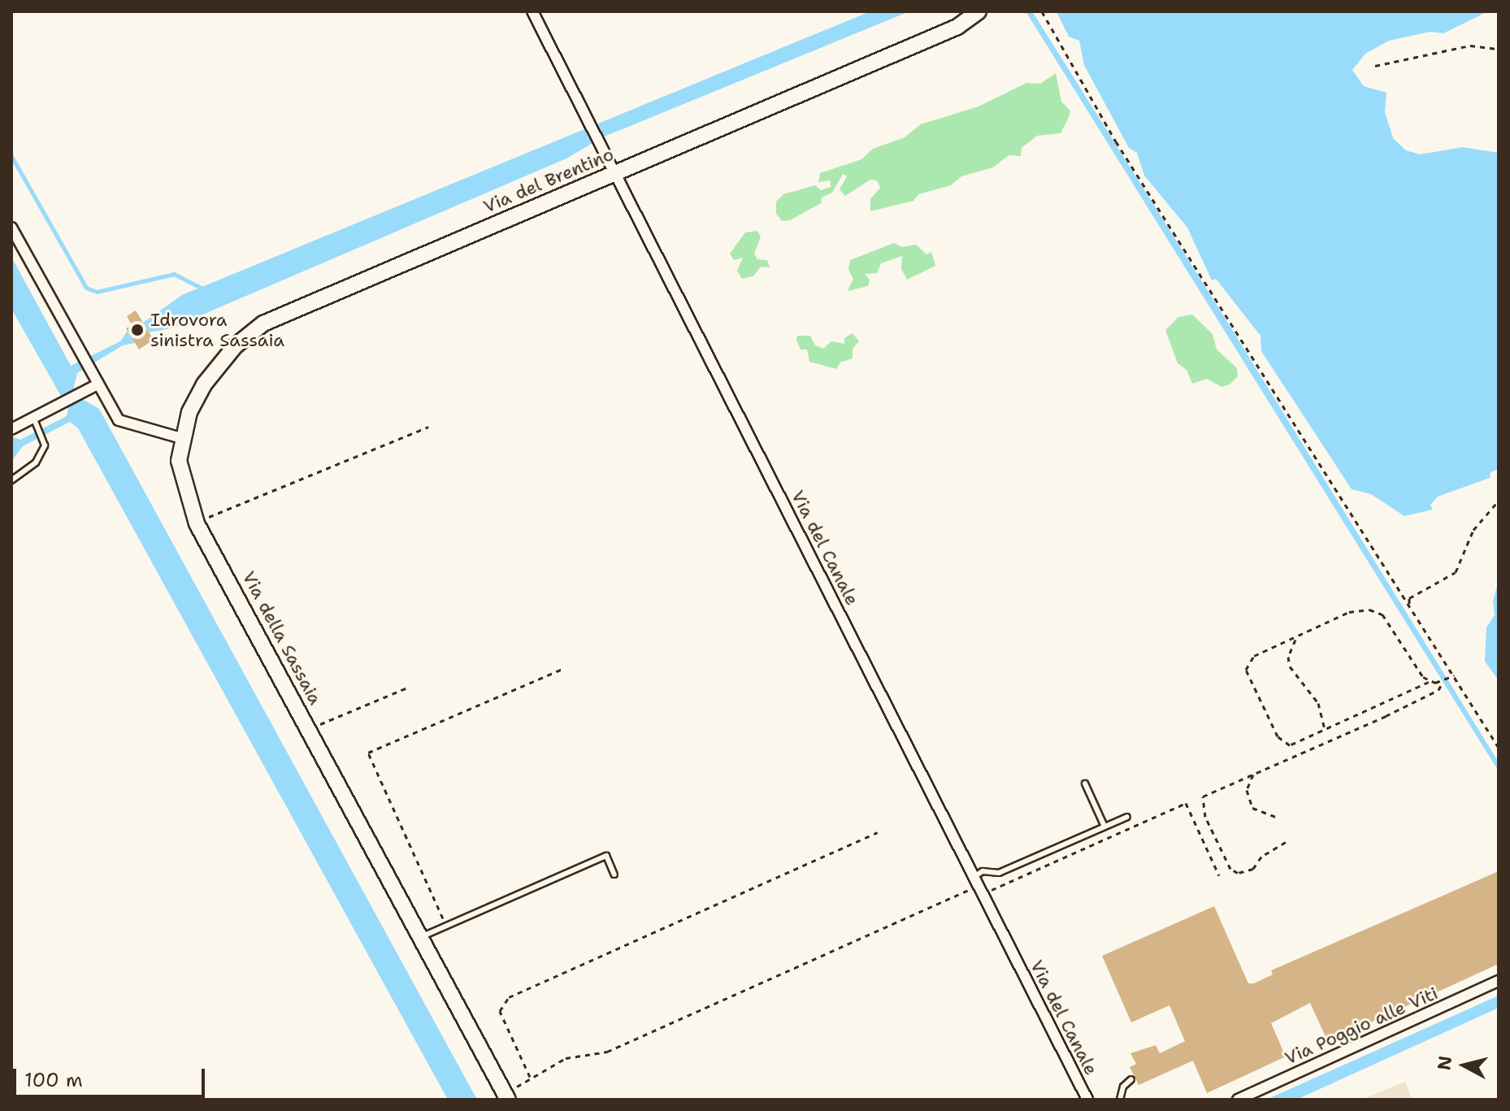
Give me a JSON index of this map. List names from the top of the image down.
{
  "streets": {
    "street": [
      "Via del Brentino",
      "Via del Canale",
      "Via della Sassaia",
      "Via Poggio alle Viti"
    ]
  },
  "crossings": [
    ["Via del Brentino", "Via del Canale"],
    ["Via del Brentino", "Via della Sassaia"]
  ],
  "places": ["Idrovora sinistra Sassaia"],
  "scale_bar": "100 m",
  "north": "left"
}
